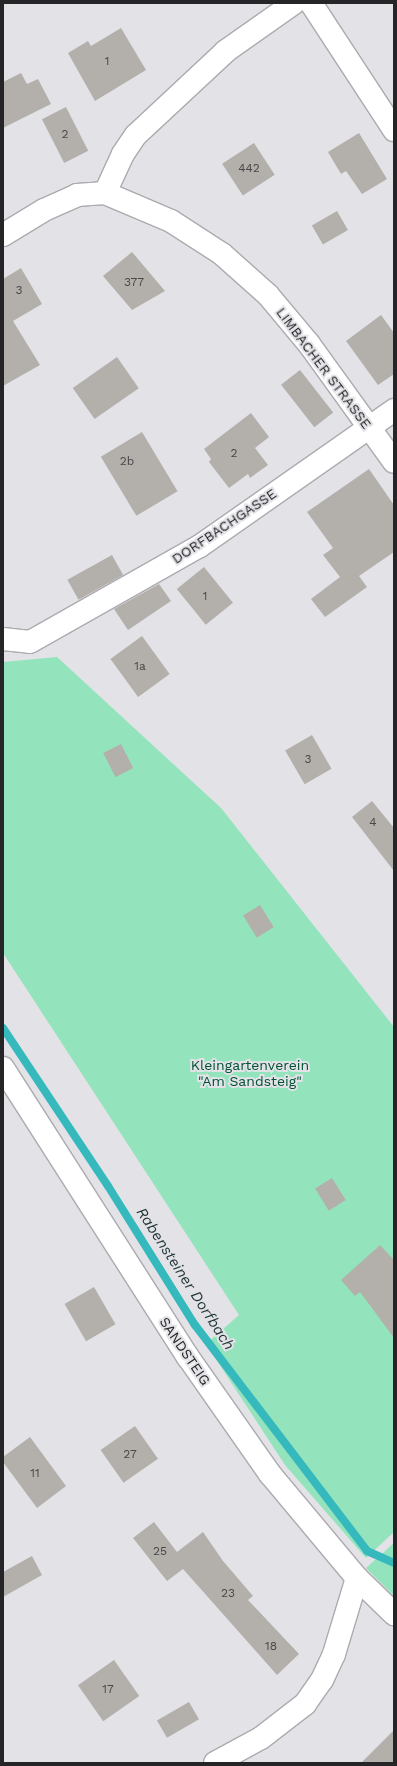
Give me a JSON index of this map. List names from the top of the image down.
{
  "streets": {
    "street": ["LIMBACHER STRASSE", "DORFBACHGASSE", "SANDSTEIG"]
  },
  "crossings": [
    ["LIMBACHER STRASSE", "DORFBACHGASSE"]
  ],
  "water": ["Rabensteiner Dorfbach"],
  "parks": ["Kleingartenverein \"Am Sandsteig\""],
  "house_numbers": [
    "1",
    "2",
    "442",
    "377",
    "3",
    "2",
    "2b",
    "1",
    "1a",
    "3",
    "4",
    "27",
    "11",
    "25",
    "23",
    "18",
    "17"
  ]
}
